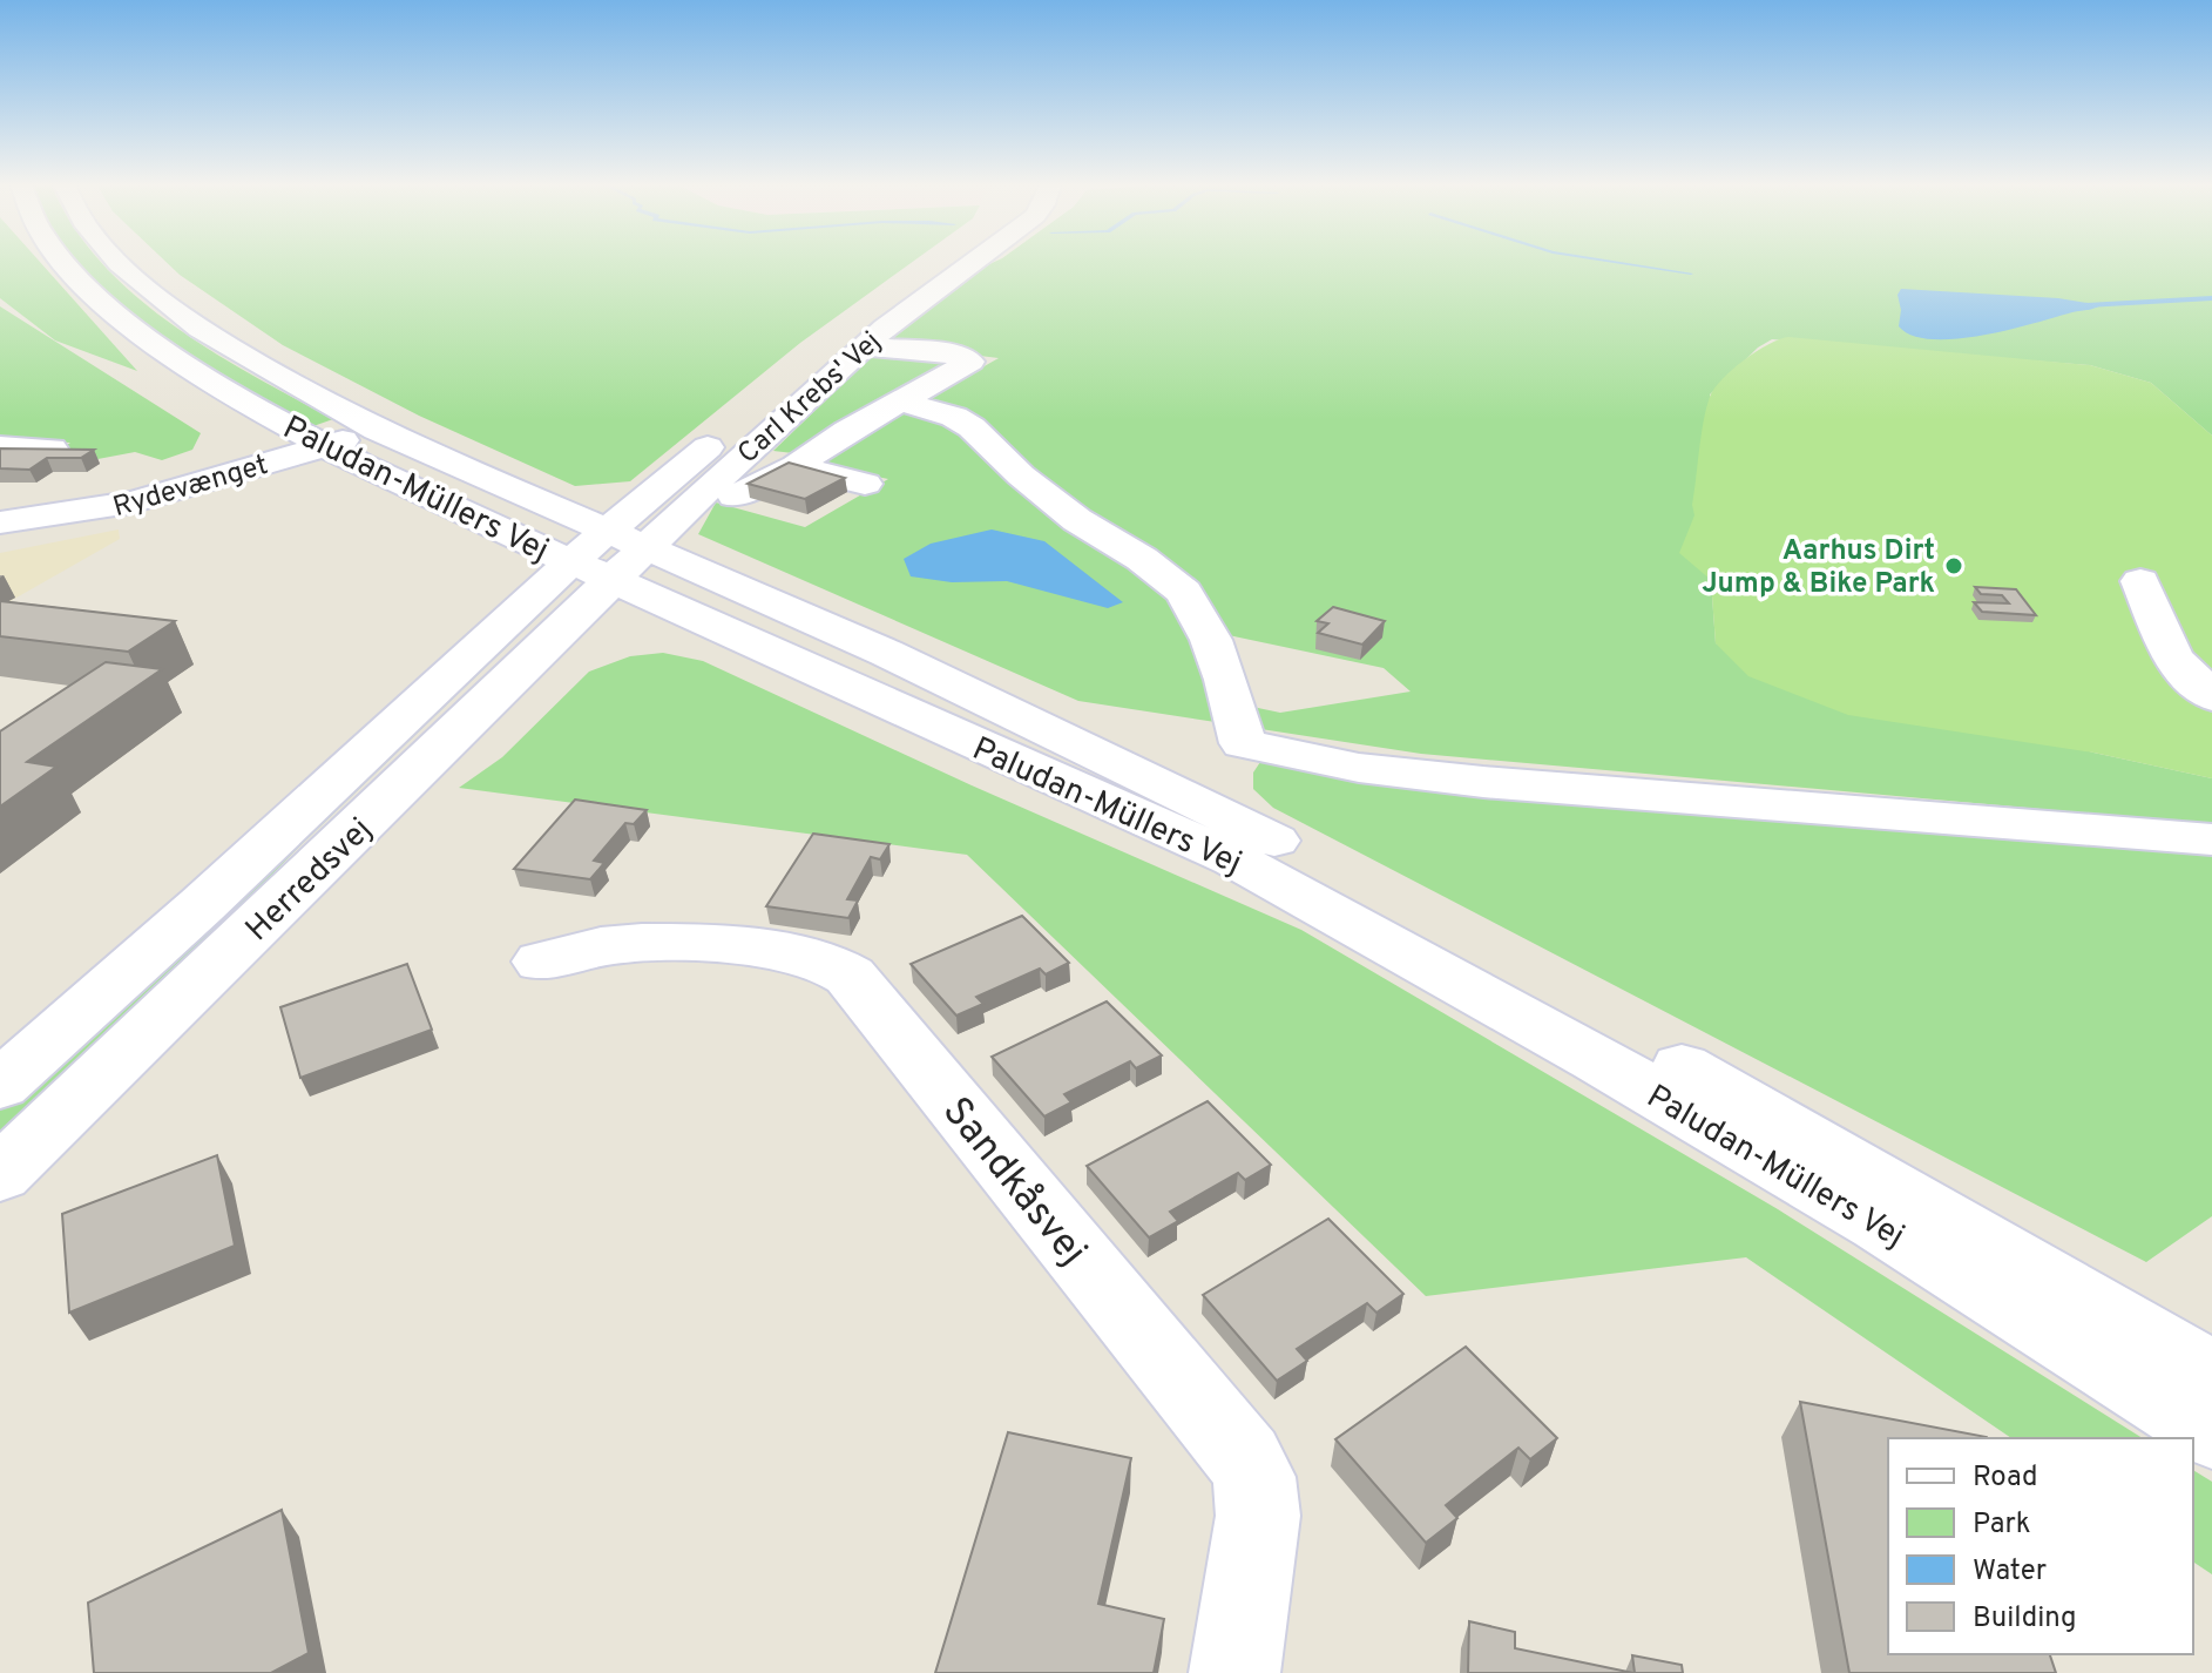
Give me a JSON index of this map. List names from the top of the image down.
{
  "streets": {
    "street": [
      "Carl Krebs' Vej",
      "Rydevænget",
      "Paludan-Müllers Vej",
      "Herredsvej",
      "Sandkåsvej"
    ]
  },
  "crossings": [
    ["Carl Krebs' Vej", "Paludan-Müllers Vej"],
    ["Carl Krebs' Vej", "Herredsvej"],
    ["Rydevænget", "Paludan-Müllers Vej"],
    ["Paludan-Müllers Vej", "Herredsvej"]
  ],
  "places": ["Aarhus Dirt Jump & Bike Park"],
  "legend": [
    "Road",
    "Park",
    "Water",
    "Building"
  ]
}
